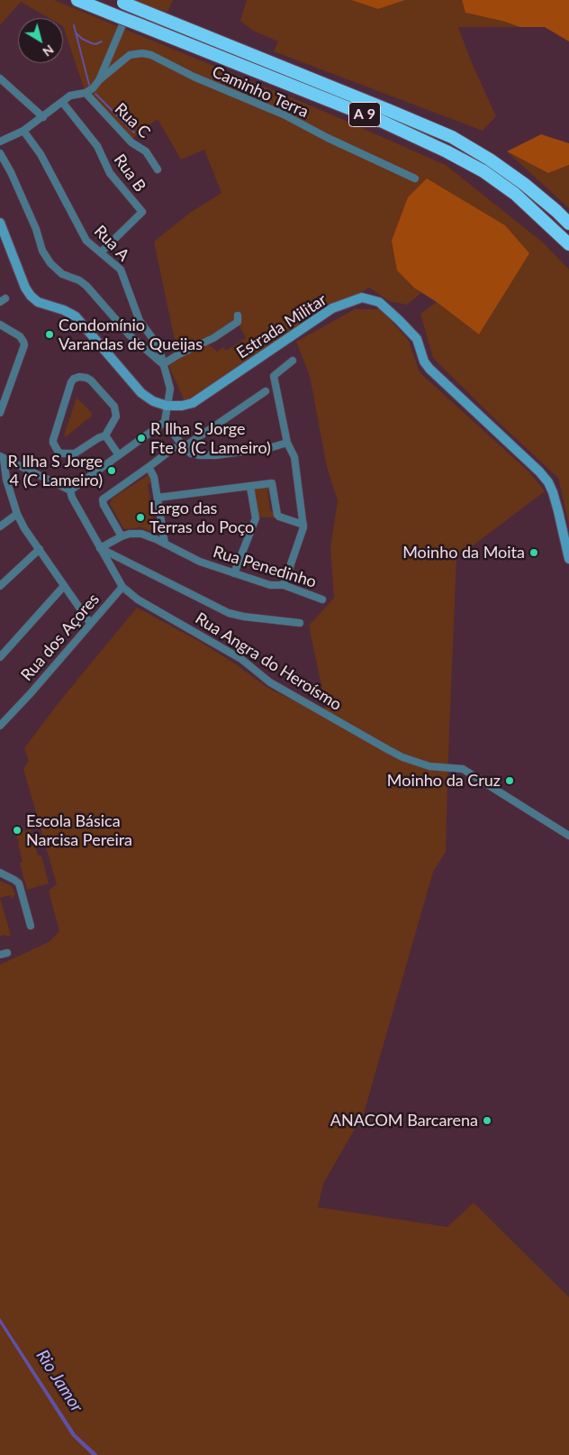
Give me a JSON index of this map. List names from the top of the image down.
{
  "streets": {
    "highway": ["A 9"],
    "street": [
      "Caminho Terra",
      "Rua C",
      "Rua B",
      "Rua A",
      "Estrada Militar",
      "Rua Penedinho",
      "Rua dos Açores",
      "Rua Angra do Heroísmo"
    ]
  },
  "crossings": [
    ["Caminho Terra", "Rua C"],
    ["Rua B", "Rua A"],
    ["Rua A", "Estrada Militar"],
    ["Rua Penedinho", "Rua Angra do Heroísmo"],
    ["Rua dos Açores", "Rua Angra do Heroísmo"]
  ],
  "water": ["Rio Jamor"],
  "places": [
    "Condomínio Varandas de Queijas",
    "R Ilha S Jorge Fte 8 (C Lameiro)",
    "R Ilha S Jorge 4 (C Lameiro)",
    "Largo das Terras do Poço",
    "Moinho da Moita",
    "Moinho da Cruz",
    "Escola Básica Narcisa Pereira",
    "ANACOM Barcarena"
  ],
  "north": "bottom right"
}
